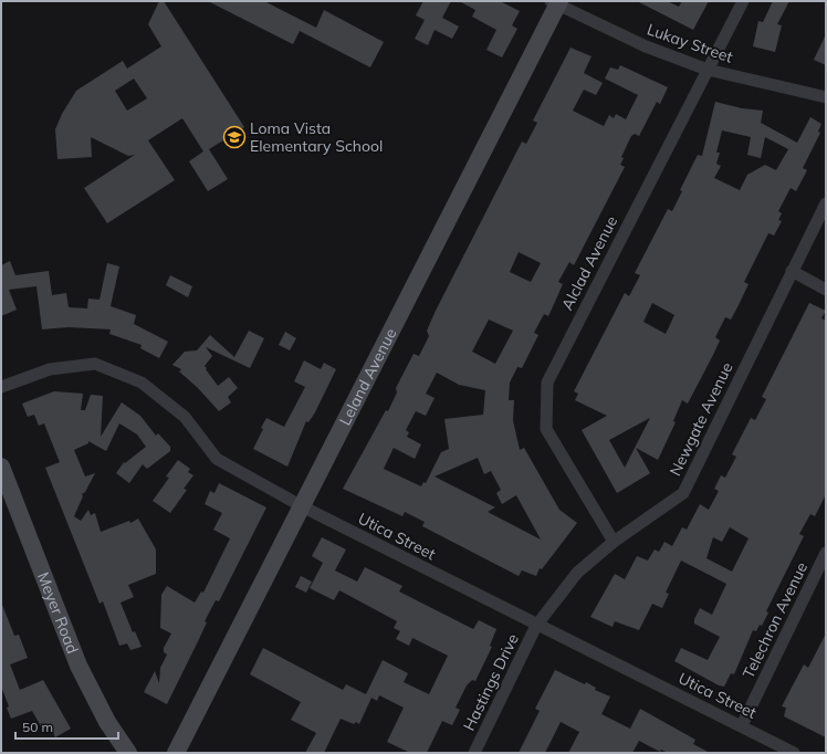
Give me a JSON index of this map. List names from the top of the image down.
{
  "streets": {
    "street": [
      "Lukay Street",
      "Alclad Avenue",
      "Leland Avenue",
      "Newgate Avenue",
      "Utica Street",
      "Meyer Road",
      "Telechron Avenue",
      "Hastings Drive"
    ]
  },
  "crossings": [
    ["Lukay Street", "Alclad Avenue"],
    ["Lukay Street", "Leland Avenue"],
    ["Alclad Avenue", "Newgate Avenue"],
    ["Leland Avenue", "Utica Street"],
    ["Newgate Avenue", "Utica Street"],
    ["Newgate Avenue", "Hastings Drive"],
    ["Utica Street", "Telechron Avenue"],
    ["Utica Street", "Hastings Drive"]
  ],
  "places": {
    "school or university": ["Loma Vista Elementary School"]
  },
  "scale_bar": "50 m"
}
